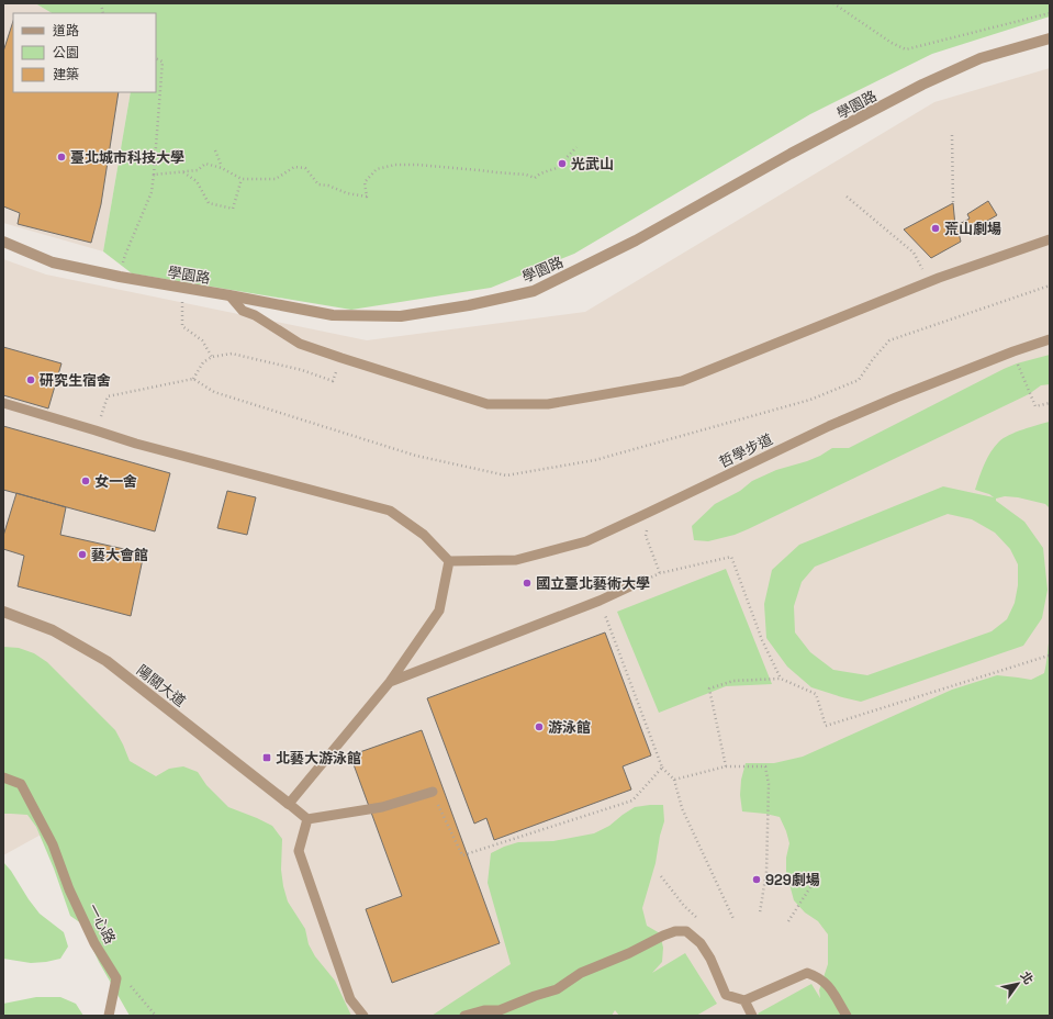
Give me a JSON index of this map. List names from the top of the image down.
{
  "streets": {
    "street": ["學園路", "陽關大道"],
    "lane": ["哲學步道", "一心路"]
  },
  "places": {
    "other": [
      "臺北城市科技大學",
      "光武山",
      "荒山劇場",
      "研究生宿舍",
      "女一舍",
      "藝大會館",
      "國立臺北藝術大學",
      "游泳館",
      "929劇場"
    ],
    "transit": ["北藝大游泳館"]
  },
  "legend": ["道路", "公園", "建築"],
  "north": "top right"
}
